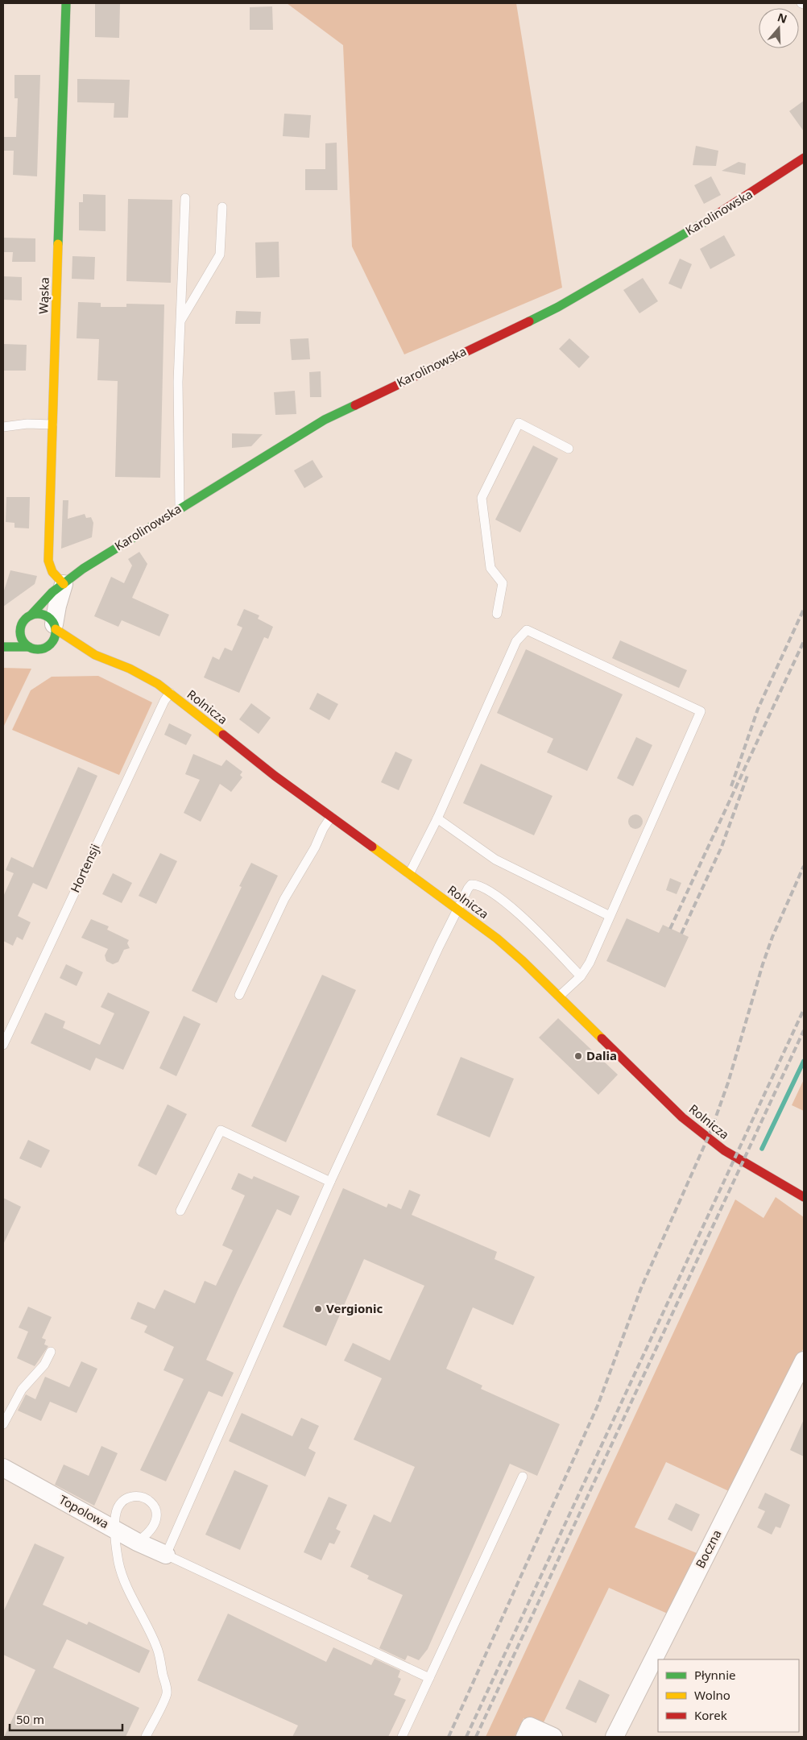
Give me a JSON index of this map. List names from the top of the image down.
{
  "streets": {
    "street": [
      "Karolinowska",
      "Wąska",
      "Rolnicza",
      "Topolowa",
      "Boczna"
    ],
    "lane": ["Hortensji"]
  },
  "crossings": [
    ["Karolinowska", "Wąska"],
    ["Karolinowska", "Rolnicza"],
    ["Rolnicza", "Hortensji"]
  ],
  "places": ["Dalia", "Vergionic"],
  "legend": ["Płynnie", "Wolno", "Korek"],
  "scale_bar": "50 m",
  "north": "top"
}
